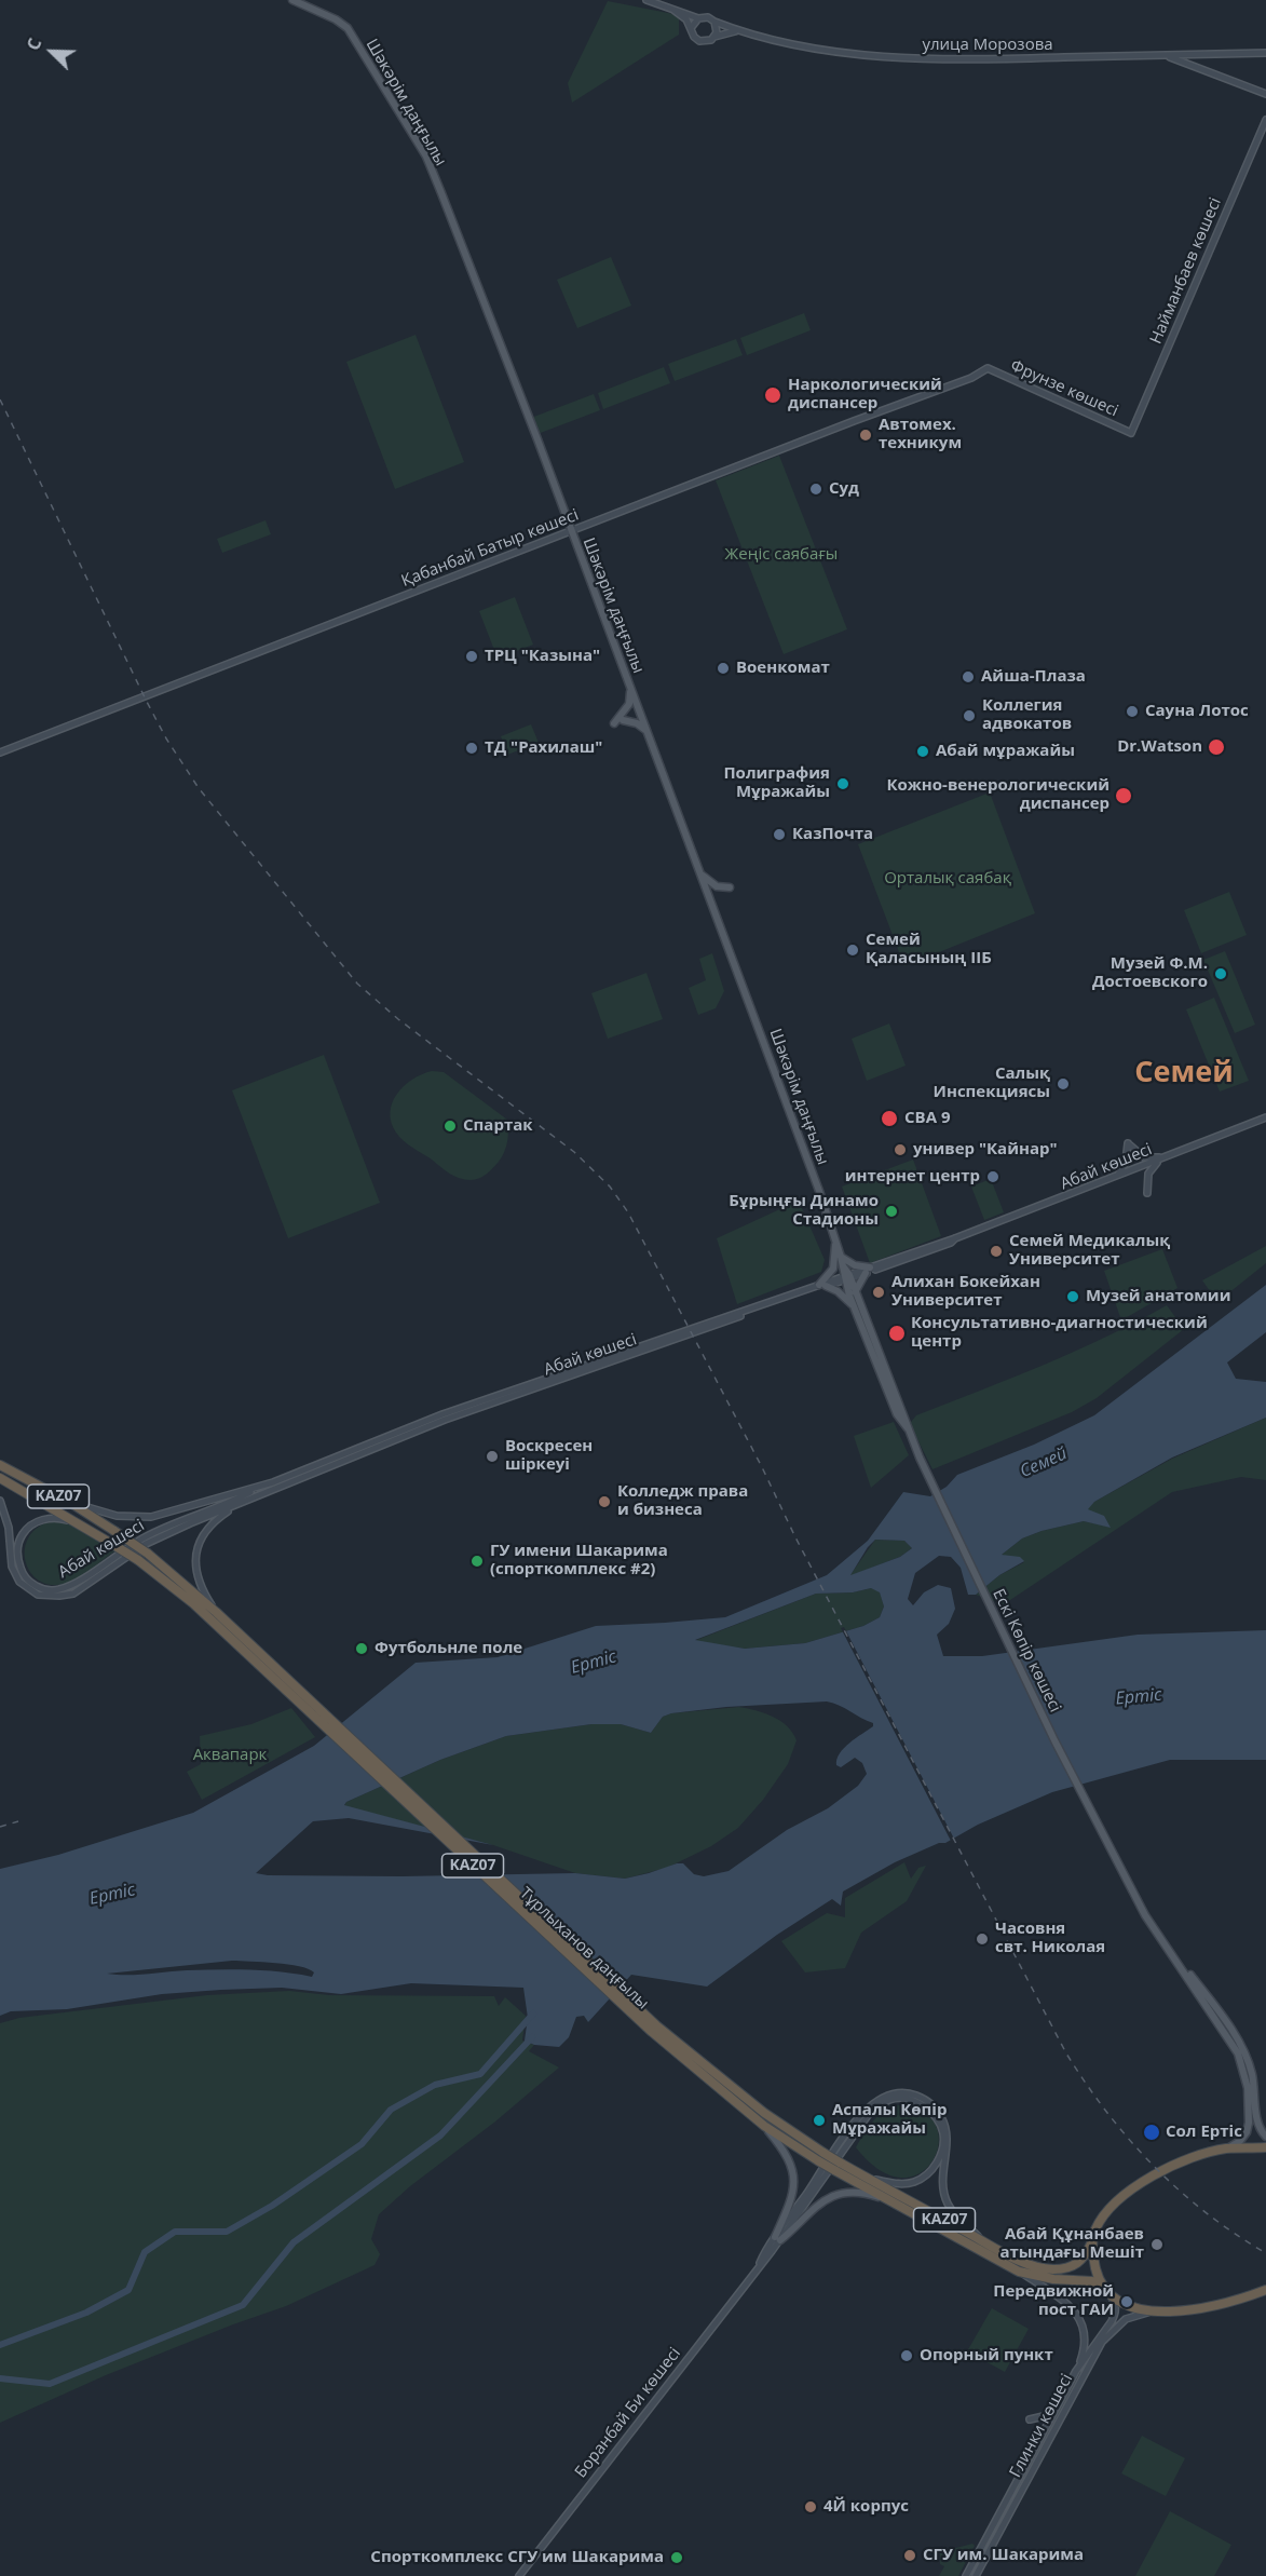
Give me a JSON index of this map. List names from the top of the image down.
{
  "streets": {
    "highway": ["KAZ07", "Тұрлыханов даңғылы"],
    "main road": [
      "улица Морозова",
      "Шәкәрім даңғылы",
      "Найманбаев көшесі",
      "Фрунзе көшесі",
      "Қабанбай Батыр көшесі",
      "Абай көшесі",
      "Ескі Көпір көшесі",
      "Боранбай Би көшесі",
      "Глинки көшесі"
    ]
  },
  "crossings": [
    ["Шәкәрім даңғылы", "Қабанбай Батыр көшесі"],
    ["Шәкәрім даңғылы", "Абай көшесі"],
    ["Шәкәрім даңғылы", "Ескі Көпір көшесі"],
    ["Найманбаев көшесі", "Фрунзе көшесі"],
    ["Фрунзе көшесі", "Қабанбай Батыр көшесі"],
    ["Абай көшесі", "Тұрлыханов даңғылы"],
    ["KAZ07", "Тұрлыханов даңғылы"],
    ["KAZ07", "Глинки көшесі"],
    ["Тұрлыханов даңғылы", "Глинки көшесі"]
  ],
  "districts": ["Семей"],
  "water": ["Семей", "Ертіс"],
  "parks": ["Жеңіс саябағы", "Орталық саябақ", "Аквапарк"],
  "places": [
    "Наркологический диспансер",
    "Автомех. техникум",
    "Суд",
    "ТРЦ \"Казына\"",
    "Военкомат",
    "Айша-Плаза",
    "Сауна Лотос",
    "Коллегия адвокатов",
    "Dr.Watson",
    "ТД \"Рахилаш\"",
    "Абай мұражайы",
    "Полиграфия Мұражайы",
    "Кожно-венерологический диспансер",
    "КазПочта",
    "Семей Қаласының ІІБ",
    "Музей Ф.М. Достоевского",
    "Салық Инспекциясы",
    "СВА 9",
    "Спартак",
    "универ \"Кайнар\"",
    "интернет центр",
    "Бұрыңғы Динамо Стадионы",
    "Семей Медикалық Университет",
    "Алихан Бокейхан Университет",
    "Музей анатомии",
    "Консультативно-диагностический центр",
    "Воскресен шіркеуі",
    "Колледж права и бизнеса",
    "ГУ имени Шакарима (спорткомплекс #2)",
    "Футбольнле поле",
    "Часовня свт. Николая",
    "Аспалы Көпір Мұражайы",
    "Сол Ертіс",
    "Абай Құнанбаев атындағы Мешіт",
    "Передвижной пост ГАИ",
    "Опорный пункт",
    "4Й корпус",
    "СГУ им. Шакарима",
    "Спорткомплекс СГУ им Шакарима"
  ],
  "north": "top left"
}
